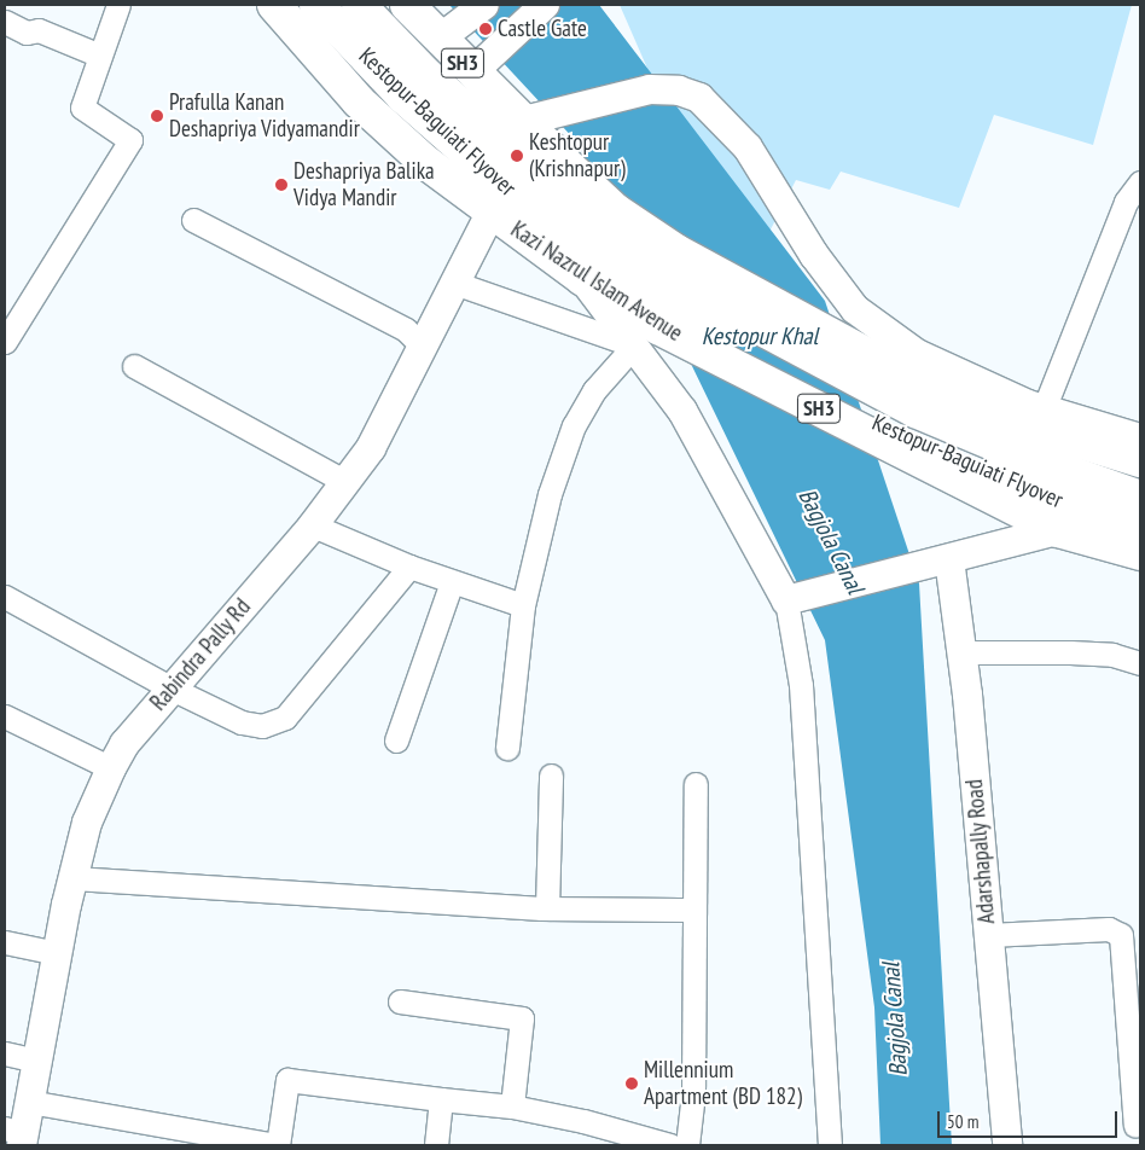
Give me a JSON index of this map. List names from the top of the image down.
{
  "streets": {
    "main road": ["SH3", "Kestopur-Baguiati Flyover", "Kazi Nazrul Islam Avenue"],
    "street": ["Rabindra Pally Rd", "Adarshapally Road"]
  },
  "crossings": [
    ["Kazi Nazrul Islam Avenue", "Rabindra Pally Rd"]
  ],
  "water": ["Kestopur Khal", "Bagjola Canal"],
  "places": [
    "Castle Gate",
    "Prafulla Kanan Deshapriya Vidyamandir",
    "Keshtopur (Krishnapur)",
    "Deshapriya Balika Vidya Mandir",
    "Millennium Apartment (BD 182)"
  ],
  "scale_bar": "50 m"
}
